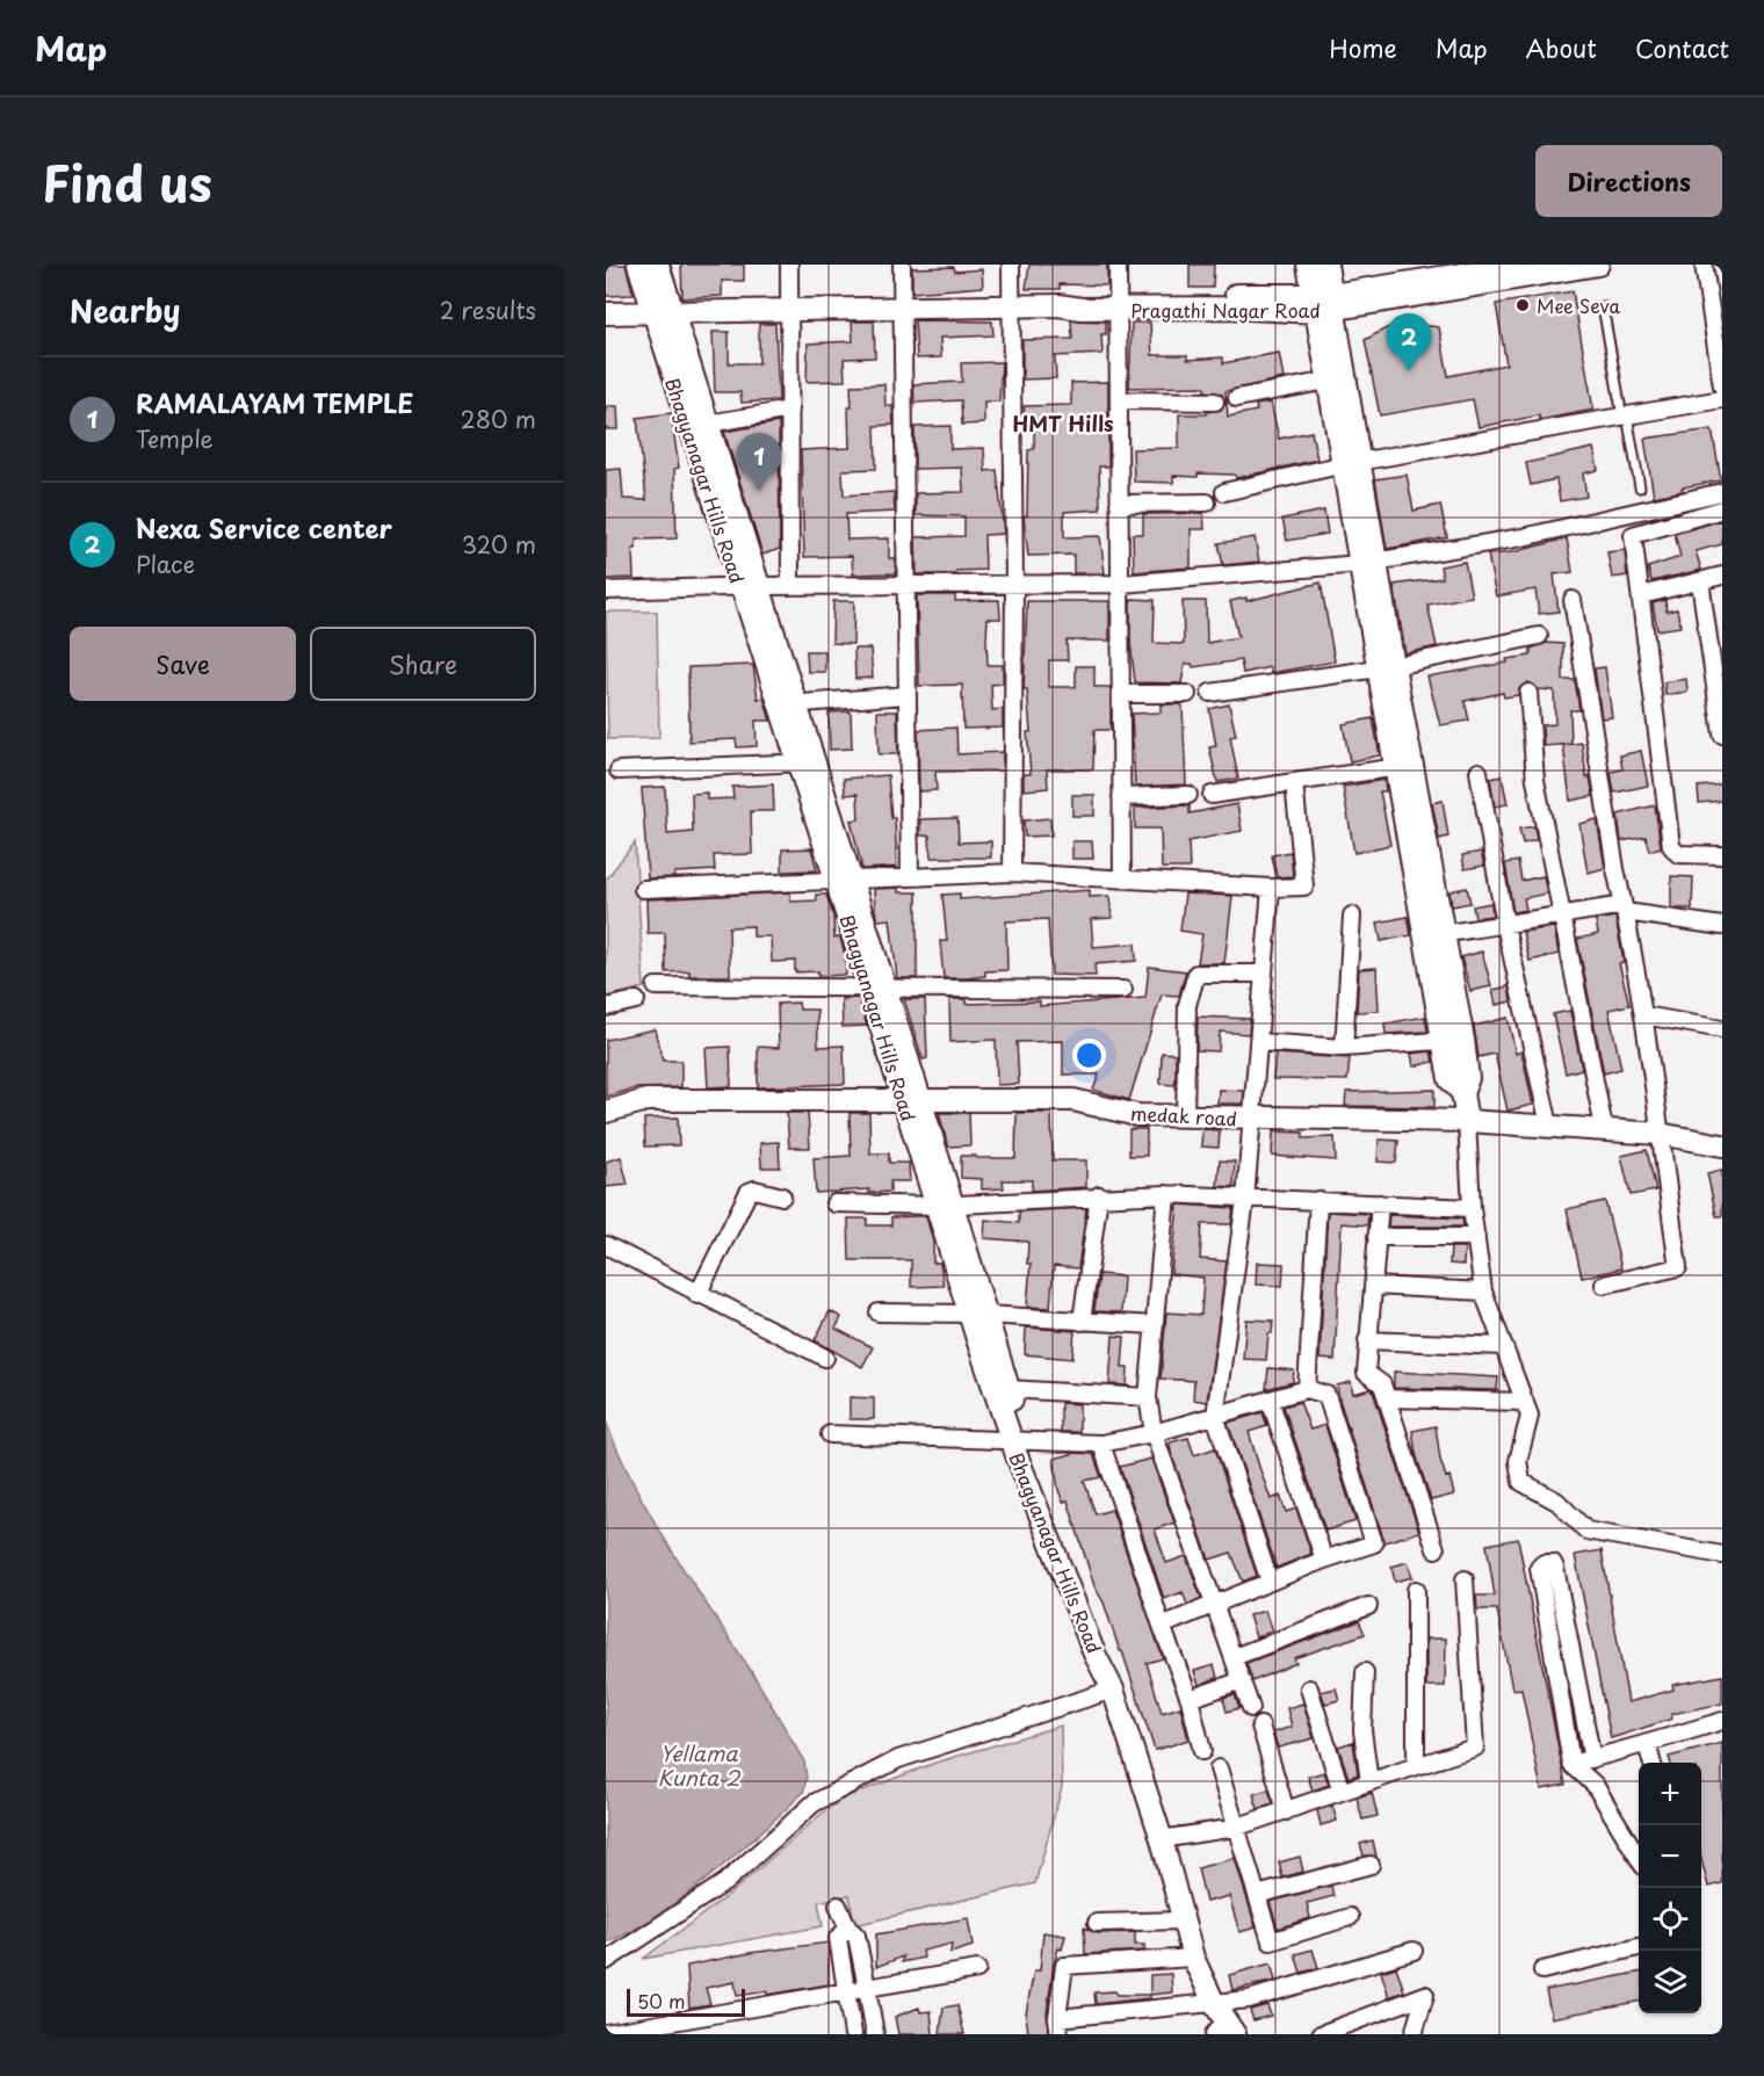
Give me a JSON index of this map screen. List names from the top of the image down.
{
  "streets": {
    "main road": ["Pragathi Nagar Road", "Bhagyanagar Hills Road", "medak road"]
  },
  "crossings": [
    ["Pragathi Nagar Road", "Bhagyanagar Hills Road"],
    ["Bhagyanagar Hills Road", "medak road"]
  ],
  "districts": ["HMT Hills"],
  "water": ["Yellama Kunta 2"],
  "places": ["Mee Seva"],
  "scale_bar": "50 m",
  "page": {
    "header": "Map",
    "nav": [
      "Home",
      "Map",
      "About",
      "Contact"
    ],
    "title": "Find us",
    "buttons": [
      "Directions",
      ["Save", "Share"]
    ],
    "heading": ["Nearby", "2 results"],
    "pins": ["2", "1"],
    "list": [
      {
        "mark": "1",
        "name": "RAMALAYAM TEMPLE",
        "note": "Temple",
        "value": "280 m"
      },
      {
        "mark": "2",
        "name": "Nexa Service center",
        "note": "Place",
        "value": "320 m"
      }
    ],
    "map_buttons": ["+", "−"],
    "scale": "50 m"
  }
}
